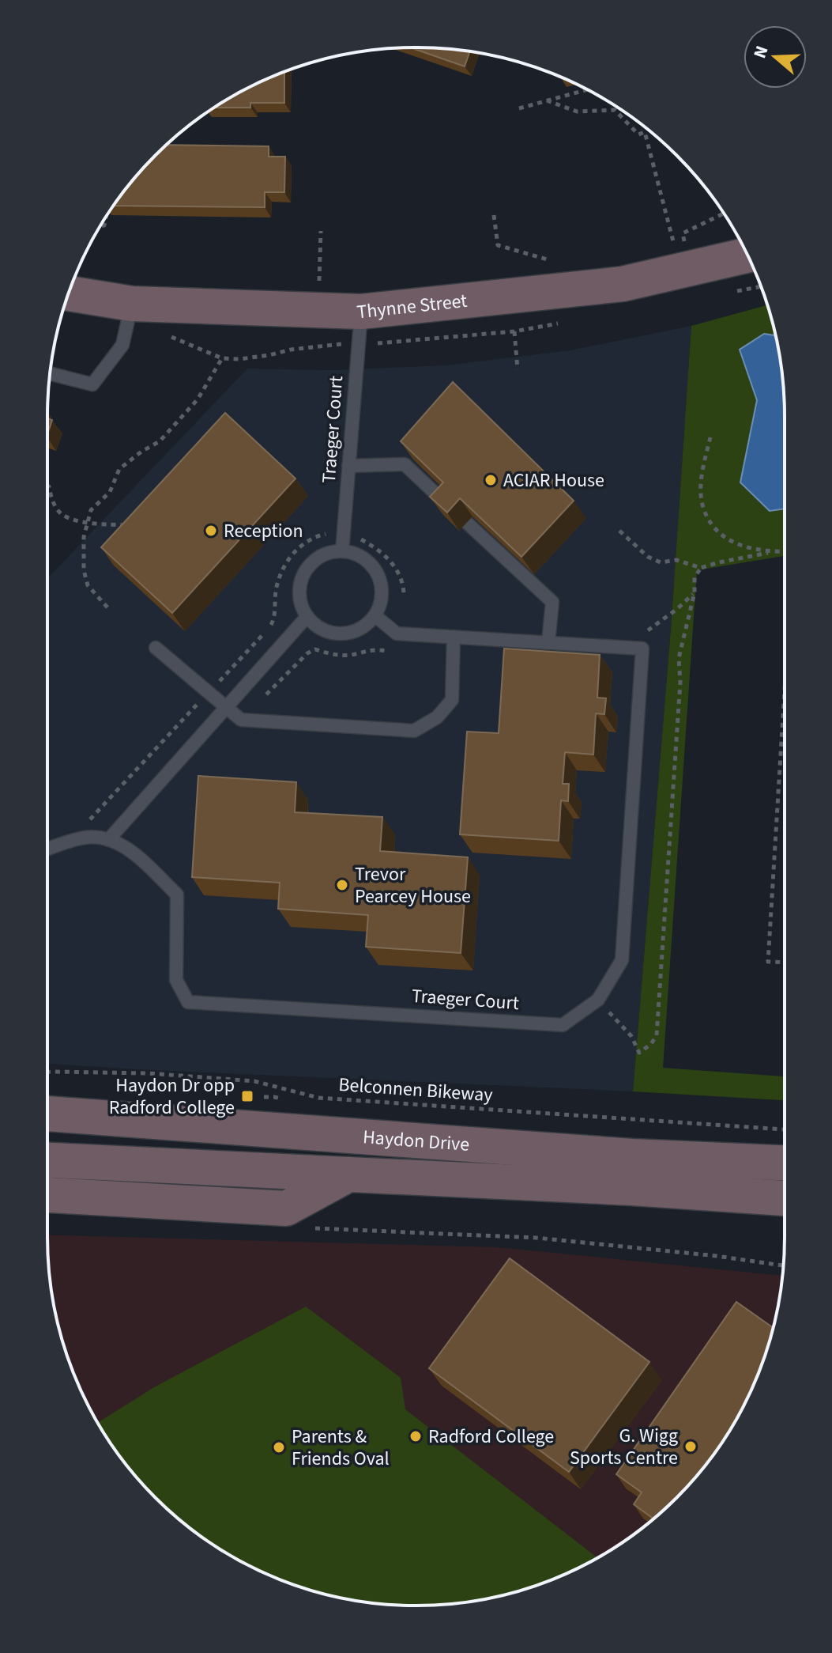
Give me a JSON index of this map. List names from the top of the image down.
{
  "streets": {
    "main road": ["Thynne Street", "Haydon Drive"],
    "lane": ["Traeger Court"],
    "path": ["Belconnen Bikeway"]
  },
  "crossings": [
    ["Thynne Street", "Traeger Court"]
  ],
  "places": {
    "other": [
      "ACIAR House",
      "Reception",
      "Trevor Pearcey House",
      "Radford College",
      "G. Wigg Sports Centre",
      "Parents & Friends Oval"
    ],
    "transit": ["Haydon Dr opp Radford College"]
  },
  "north": "left"
}
